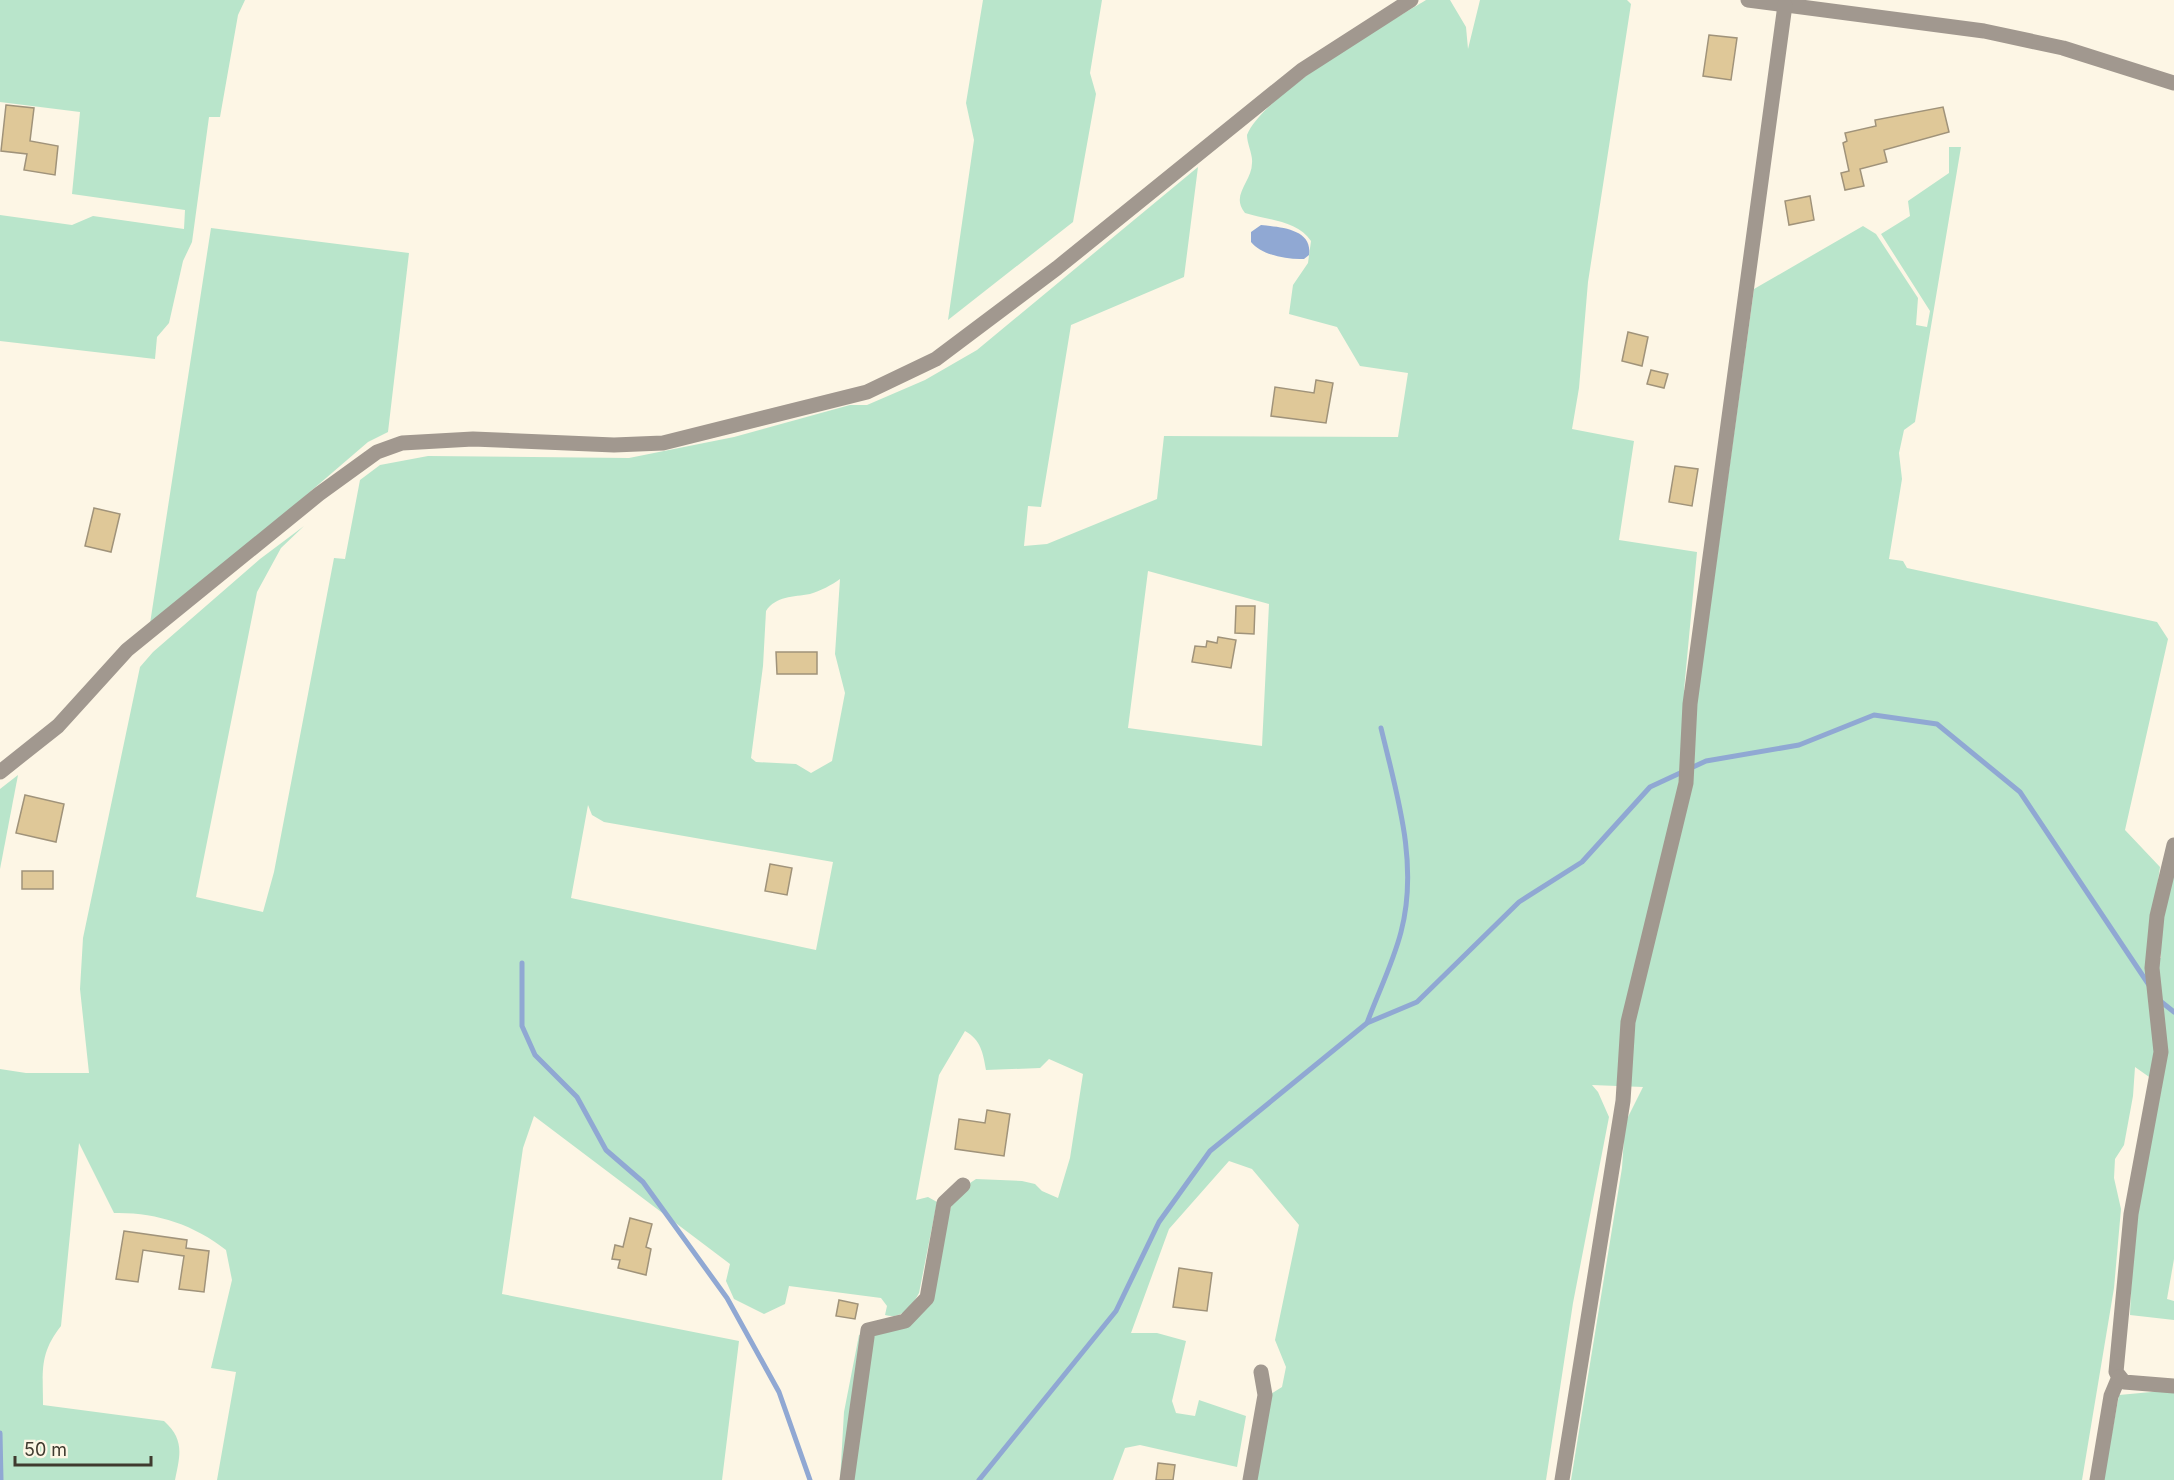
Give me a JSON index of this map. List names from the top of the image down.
{
  "scale_bar": "50 m"
}
